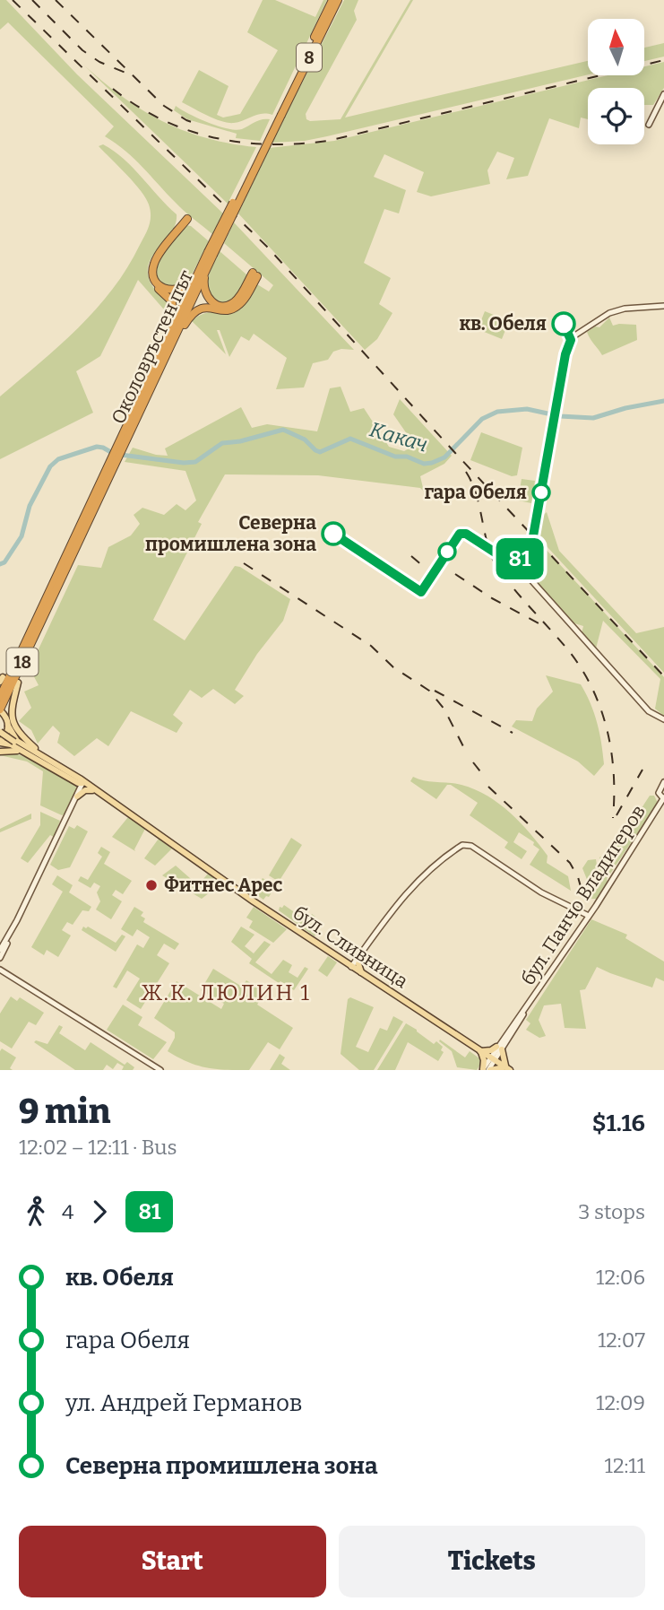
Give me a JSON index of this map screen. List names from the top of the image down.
{
  "streets": {
    "highway": ["8", "Околовръстен път", "18"],
    "main road": ["бул. Сливница"],
    "street": ["бул. Панчо Владигеров"]
  },
  "crossings": [
    ["8", "Околовръстен път"],
    ["бул. Панчо Владигеров", "бул. Сливница"]
  ],
  "districts": ["Ж.К. ЛЮЛИН 1"],
  "water": ["Какач"],
  "places": [
    "кв. Обеля",
    "гара Обеля",
    "Северна промишлена зона",
    "Фитнес Арес"
  ],
  "lines": ["bus line 81"],
  "north": "top",
  "page": {
    "on_map": "81",
    "heading": ["9 min", "12:02 – 12:11 · Bus", "$1.16"],
    "legs": ["4", "81", "3 stops"],
    "list": [
      {
        "name": "кв. Обеля",
        "value": "12:06"
      },
      {
        "name": "гара Обеля",
        "value": "12:07"
      },
      {
        "name": "ул. Андрей Германов",
        "value": "12:09"
      },
      {
        "name": "Северна промишлена зона",
        "value": "12:11"
      }
    ],
    "buttons": ["Start", "Tickets"]
  }
}
